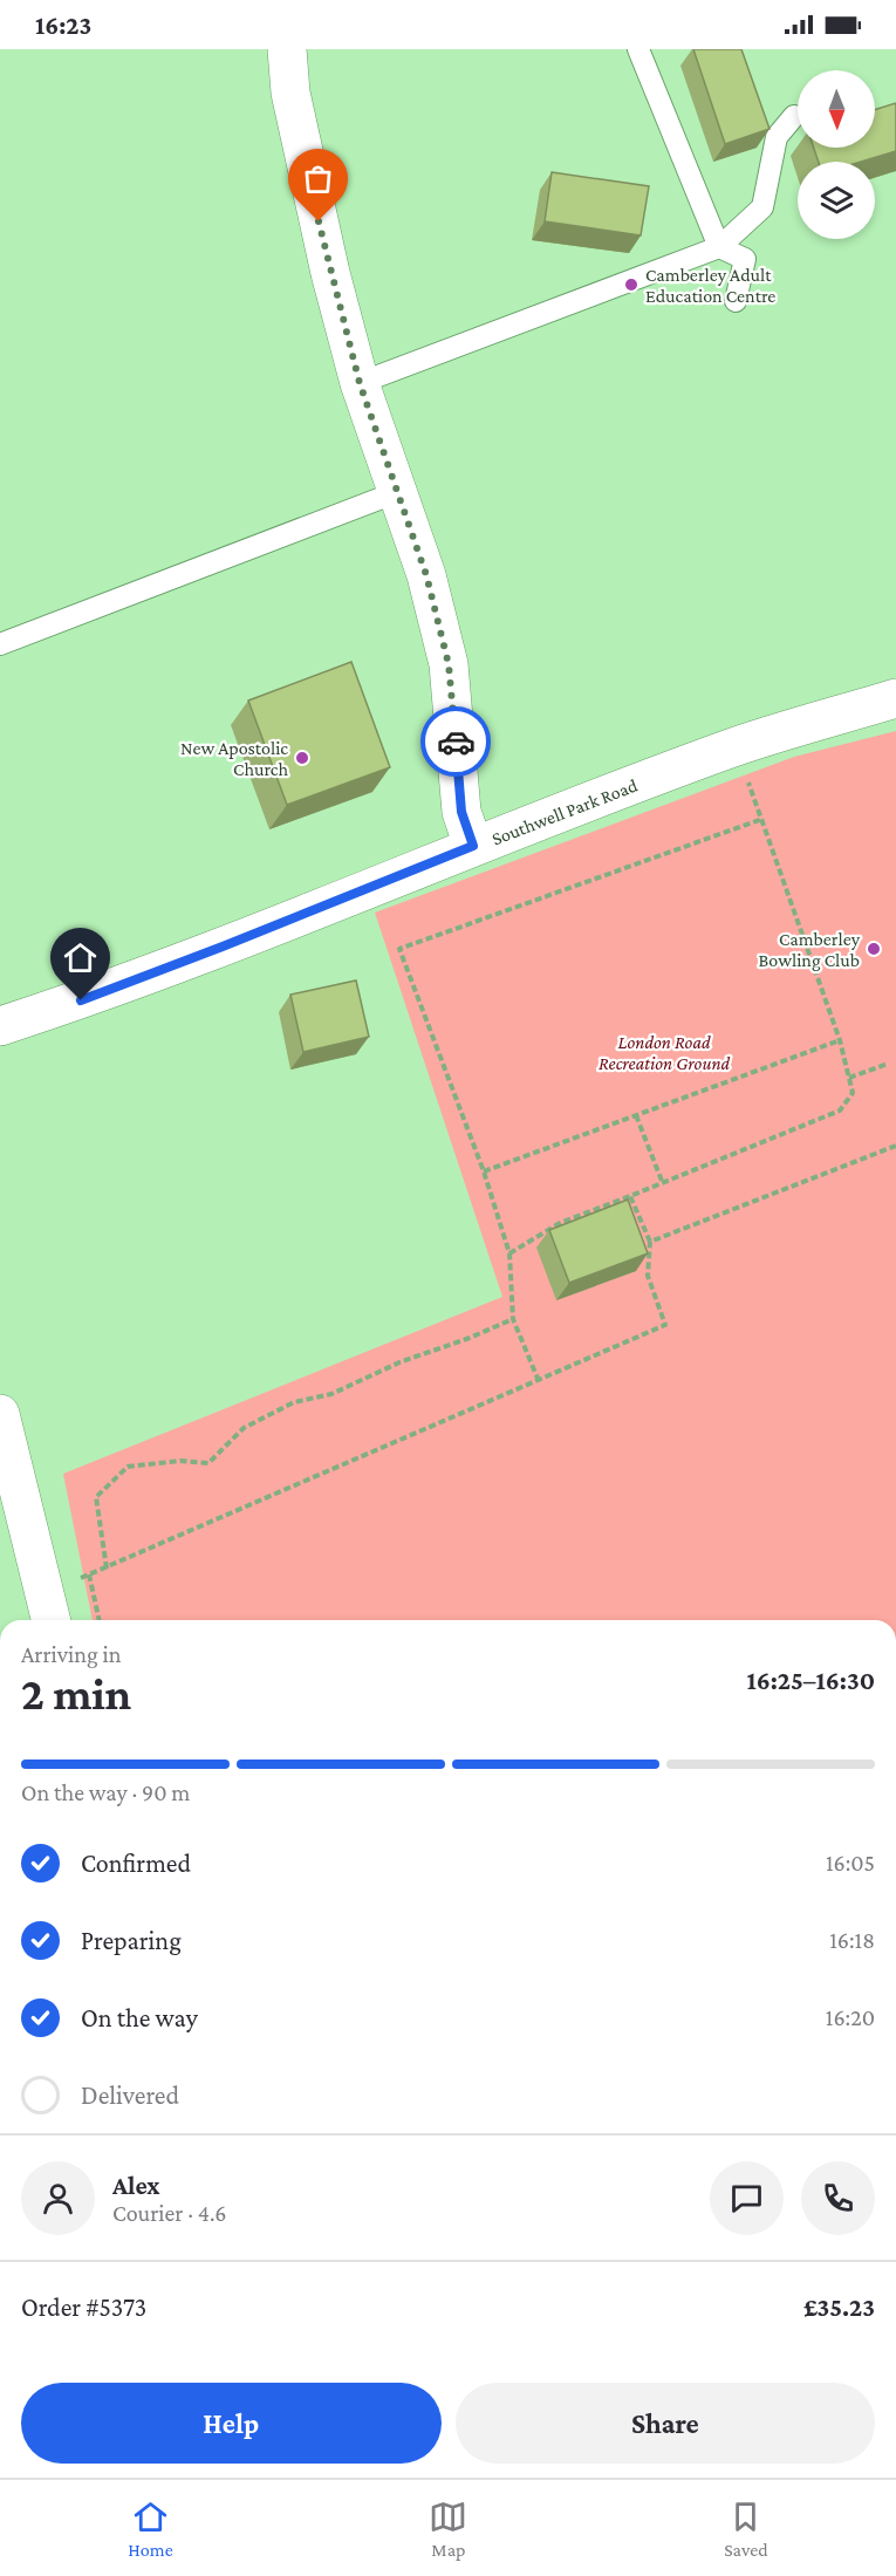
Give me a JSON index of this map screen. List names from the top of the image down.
{
  "streets": {
    "street": ["Southwell Park Road"]
  },
  "parks": ["London Road Recreation Ground"],
  "places": ["Camberley Adult Education Centre", "New Apostolic Church", "Camberley Bowling Club"],
  "north": "bottom",
  "page": {
    "status": "16:23",
    "heading": ["2 min", "Arriving in", "16:25–16:30"],
    "panel": [
      "Alex",
      "Courier · 4.6",
      "Order #5373",
      "£35.23"
    ],
    "bar": "On the way · 90 m",
    "list": [
      ["Confirmed", "16:05"],
      ["Preparing", "16:18"],
      ["On the way", "16:20"],
      "Delivered"
    ],
    "buttons": ["Help", "Share"],
    "tabs": ["Home", "Map", "Saved"]
  }
}
